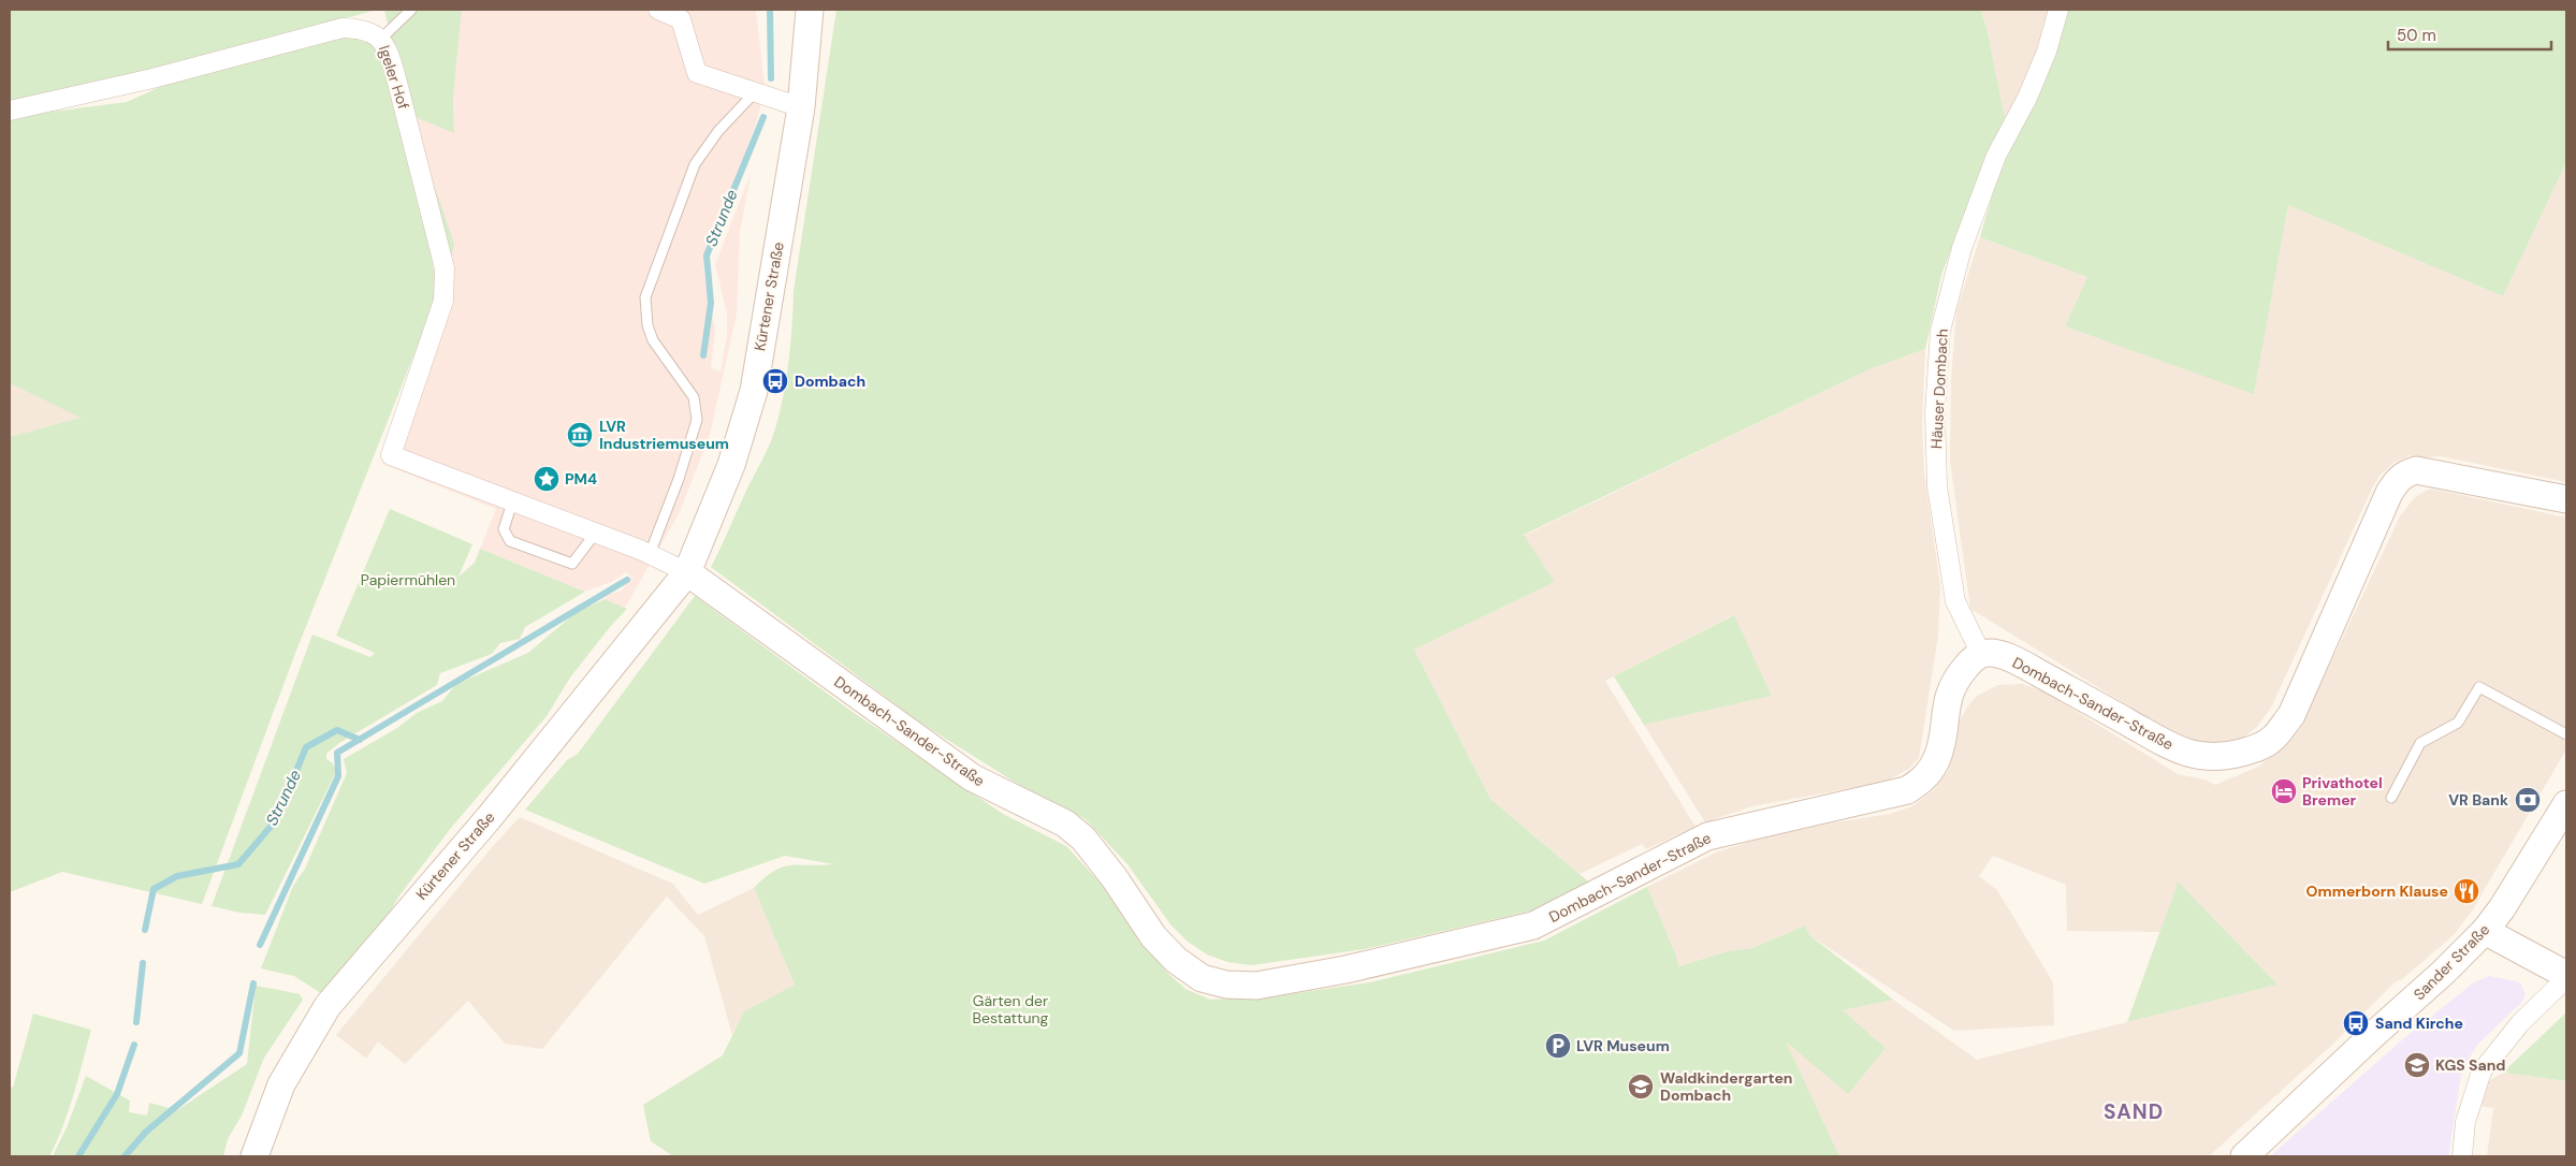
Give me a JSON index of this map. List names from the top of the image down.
{
  "streets": {
    "street": [
      "Igeler Hof",
      "Kürtener Straße",
      "Häuser Dombach",
      "Dombach-Sander-Straße",
      "Sander Straße"
    ]
  },
  "crossings": [
    ["Kürtener Straße", "Dombach-Sander-Straße"],
    ["Häuser Dombach", "Dombach-Sander-Straße"]
  ],
  "districts": ["SAND"],
  "water": ["Strunde"],
  "parks": ["Papiermühlen", "Gärten der Bestattung"],
  "places": {
    "bus stop": ["Dombach", "Sand Kirche"],
    "museum": ["LVR Industriemuseum"],
    "place": ["PM4"],
    "hotel": ["Privathotel Bremer"],
    "bank": ["VR Bank"],
    "restaurant": ["Ommerborn Klause"],
    "parking": ["LVR Museum"],
    "school or university": ["KGS Sand", "Waldkindergarten Dombach"]
  },
  "scale_bar": "50 m"
}
